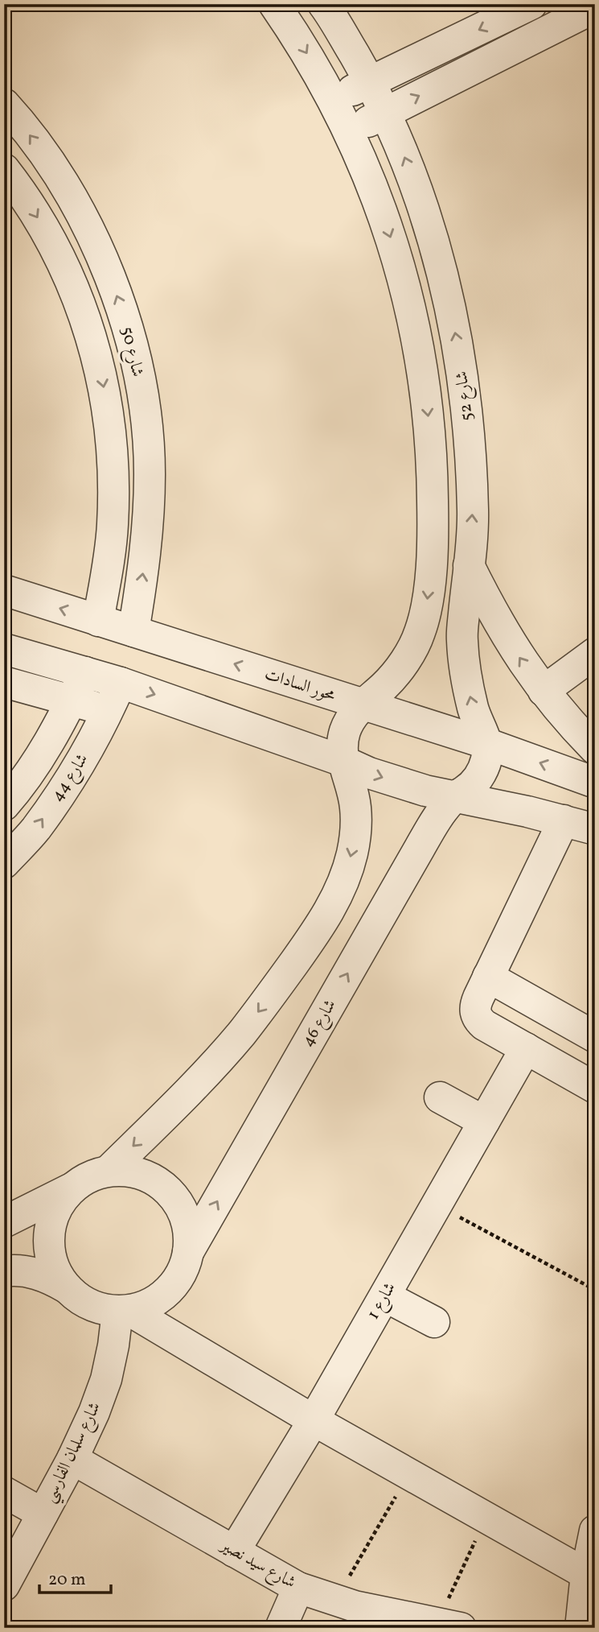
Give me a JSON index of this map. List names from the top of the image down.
{
  "streets": {
    "street": [
      "شارع 50",
      "شارع 52",
      "محور السادات",
      "شارع 44",
      "شارع 46",
      "شارع 1",
      "شارع سلمان الفارسي",
      "شارع سيد نصير"
    ]
  },
  "crossings": [
    ["شارع 50", "محور السادات"],
    ["شارع 52", "محور السادات"],
    ["شارع 46", "شارع سلمان الفارسي"],
    ["شارع 1", "شارع سيد نصير"],
    ["شارع سلمان الفارسي", "شارع سيد نصير"]
  ],
  "scale_bar": "20 m"
}
